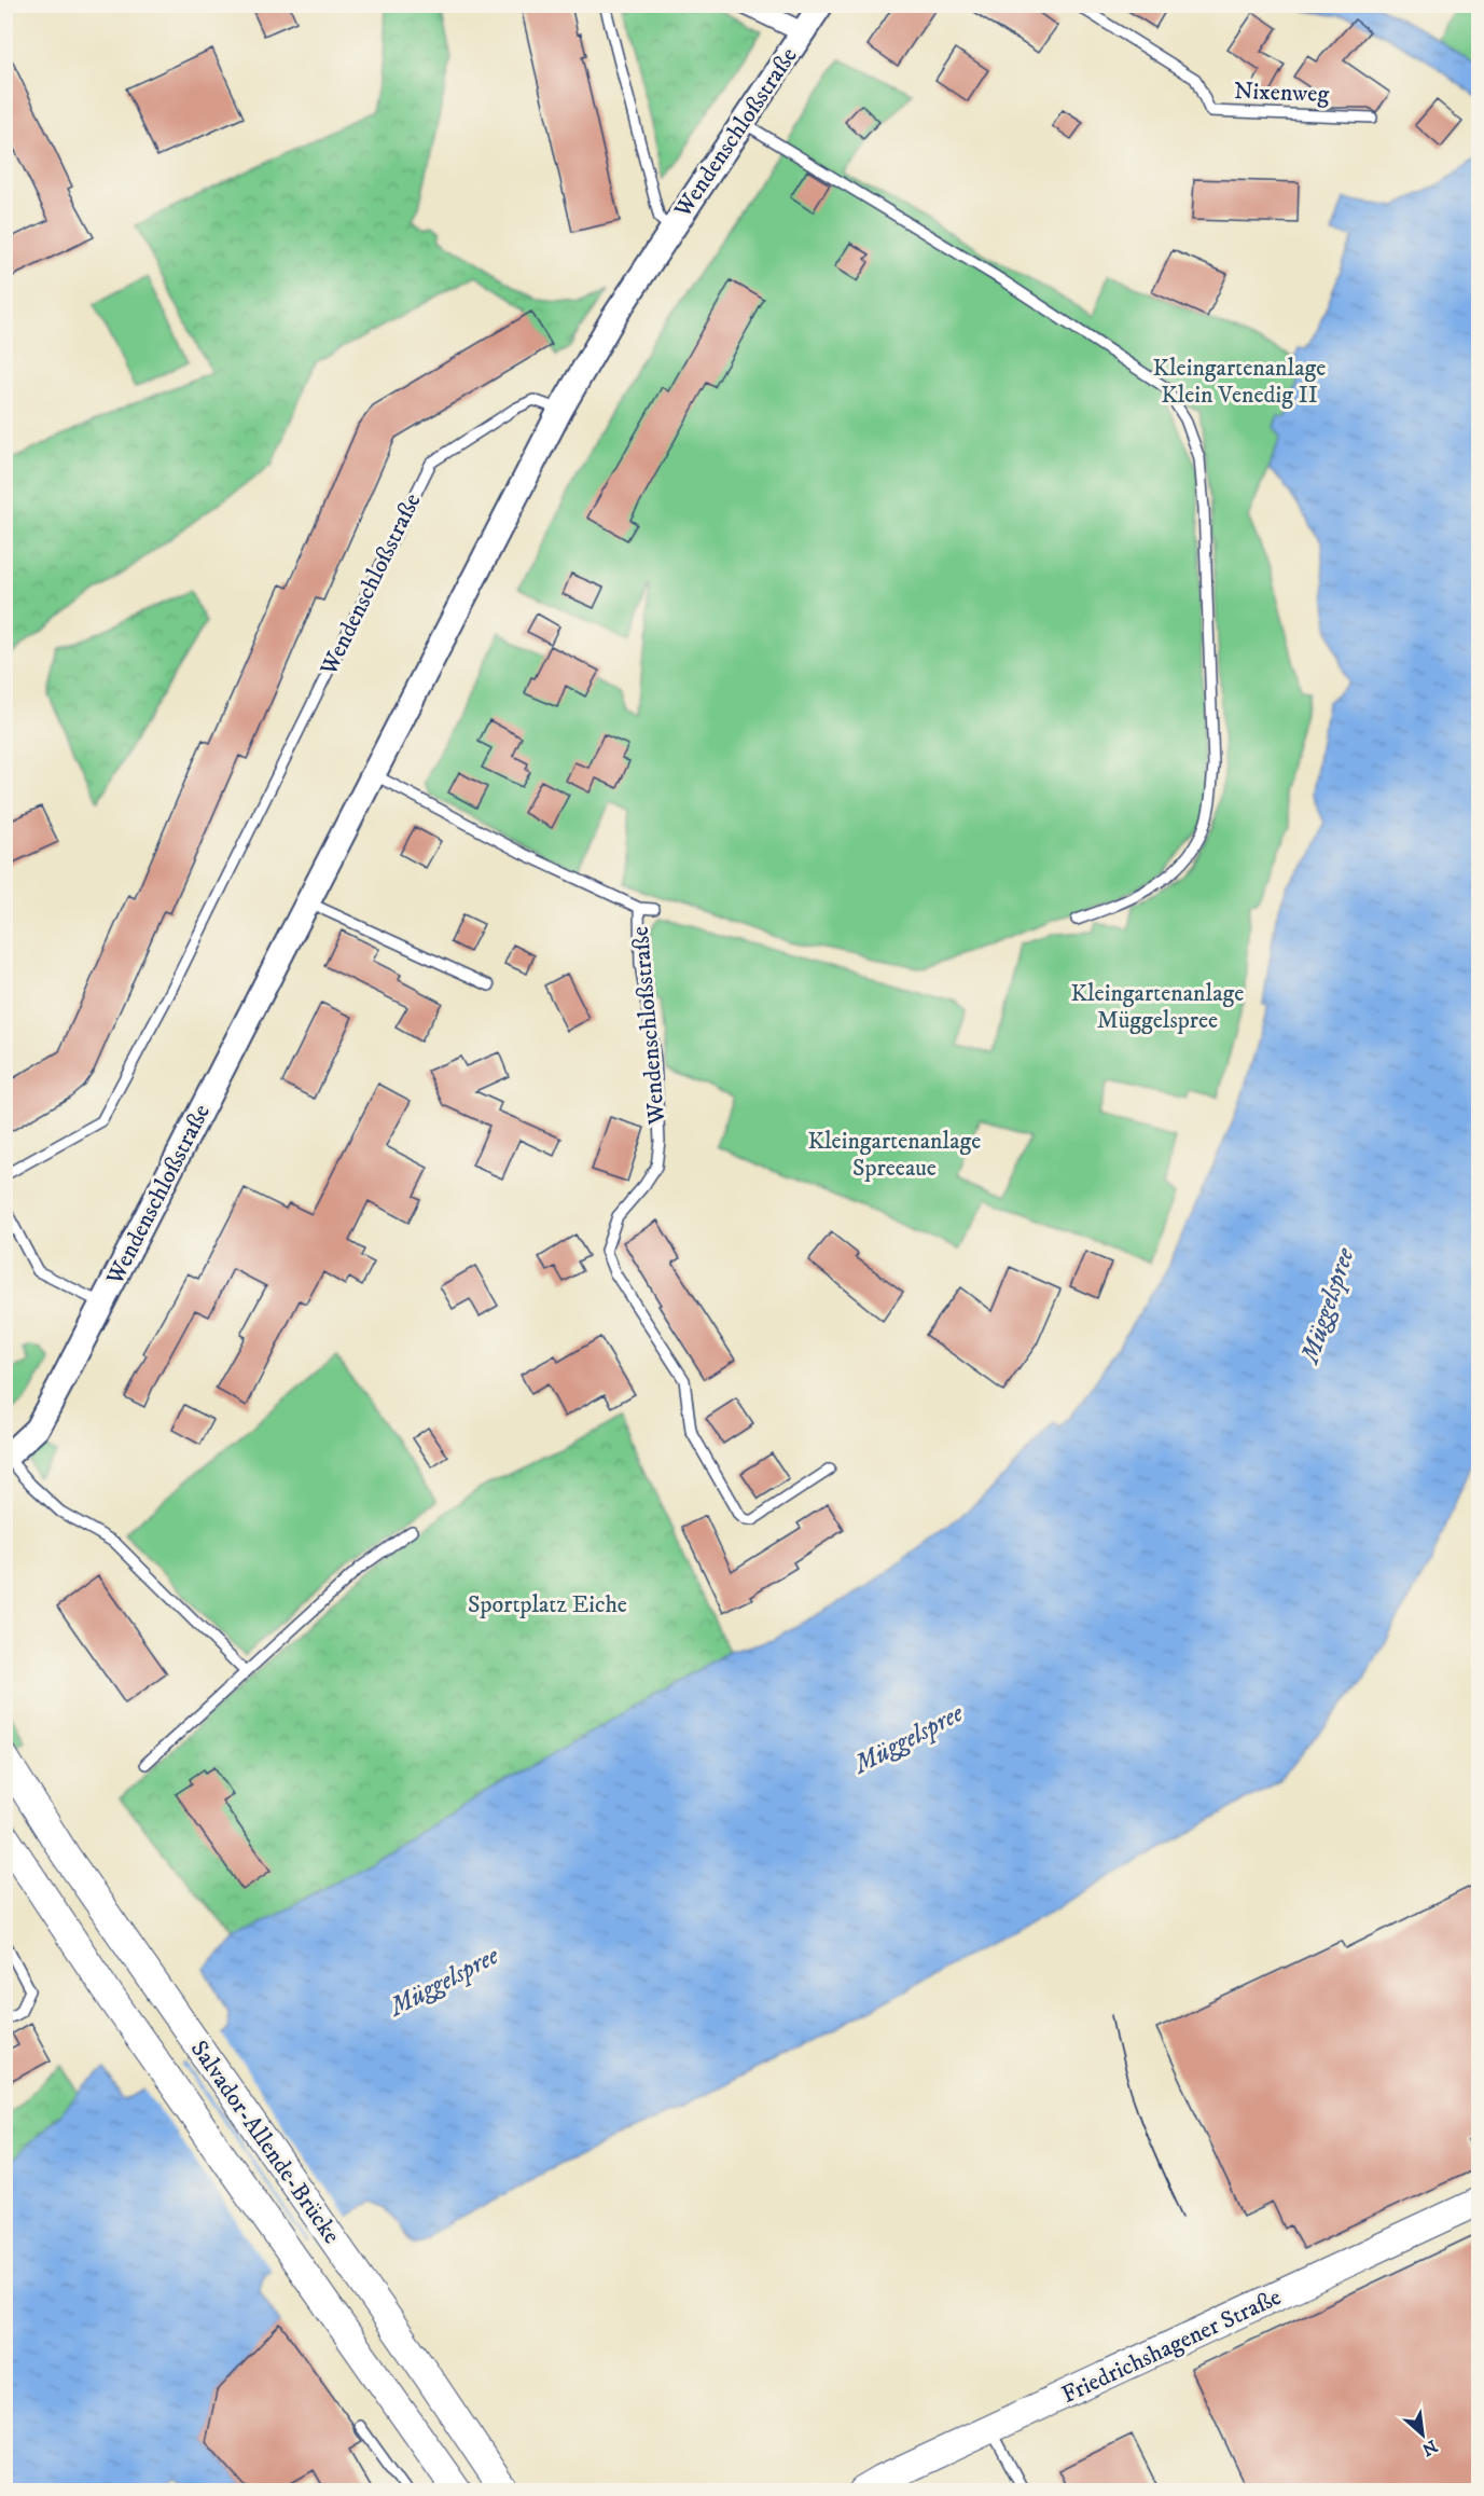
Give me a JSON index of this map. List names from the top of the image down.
{
  "streets": {
    "main road": ["Salvador-Allende-Brücke", "Friedrichshagener Straße"],
    "street": ["Wendenschloßstraße"],
    "lane": ["Nixenweg"]
  },
  "water": ["Müggelspree"],
  "parks": [
    "Kleingartenanlage Klein Venedig II",
    "Kleingartenanlage Müggelspree",
    "Kleingartenanlage Spreeaue",
    "Sportplatz Eiche"
  ],
  "north": "bottom right"
}
